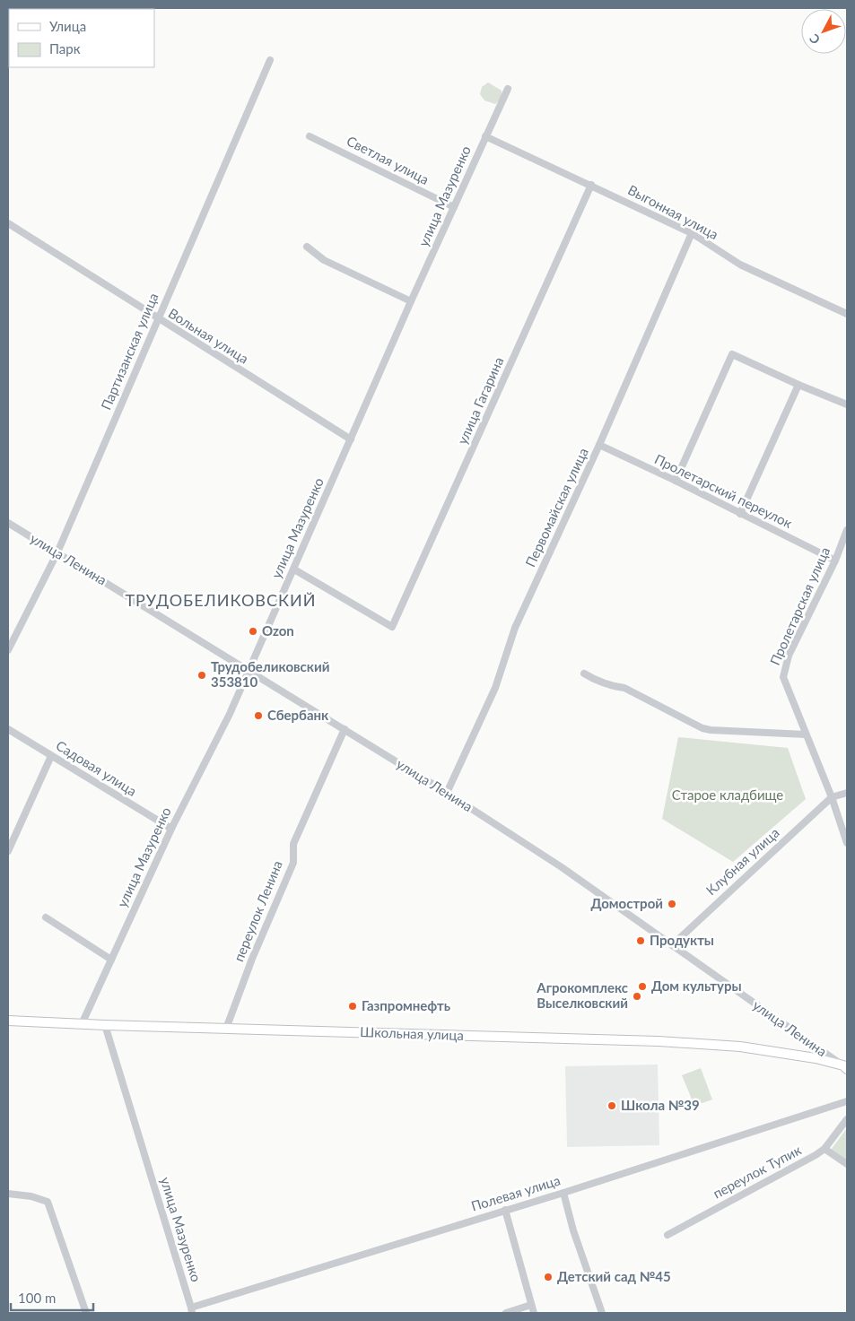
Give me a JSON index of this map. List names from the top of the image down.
{
  "streets": {
    "main road": ["Школьная улица"],
    "street": [
      "Светлая улица",
      "улица Мазуренко",
      "Выгонная улица",
      "Вольная улица",
      "Партизанская улица",
      "улица Гагарина",
      "Пролетарский переулок",
      "Первомайская улица",
      "улица Ленина",
      "Пролетарская улица",
      "Садовая улица",
      "Клубная улица",
      "переулок Ленина",
      "переулок Тупик",
      "Полевая улица"
    ]
  },
  "crossings": [
    ["Светлая улица", "улица Мазуренко"],
    ["улица Мазуренко", "Выгонная улица"],
    ["улица Мазуренко", "Вольная улица"],
    ["улица Мазуренко", "улица Гагарина"],
    ["улица Мазуренко", "улица Ленина"],
    ["улица Мазуренко", "Садовая улица"],
    ["улица Мазуренко", "Школьная улица"],
    ["улица Мазуренко", "Полевая улица"],
    ["Выгонная улица", "улица Гагарина"],
    ["Выгонная улица", "Первомайская улица"],
    ["Вольная улица", "Партизанская улица"],
    ["Партизанская улица", "улица Ленина"],
    ["Пролетарский переулок", "Первомайская улица"],
    ["Пролетарский переулок", "Пролетарская улица"],
    ["Первомайская улица", "улица Ленина"],
    ["улица Ленина", "Клубная улица"],
    ["улица Ленина", "переулок Ленина"],
    ["улица Ленина", "Школьная улица"],
    ["Пролетарская улица", "Клубная улица"],
    ["переулок Ленина", "Школьная улица"]
  ],
  "districts": ["ТРУДОБЕЛИКОВСКИЙ"],
  "parks": ["Старое кладбище"],
  "places": [
    "Ozon",
    "Трудобеликовский 353810",
    "Сбербанк",
    "Домострой",
    "Продукты",
    "Дом культуры",
    "Агрокомплекс Выселковский",
    "Газпромнефть",
    "Школа №39",
    "Детский сад №45"
  ],
  "legend": ["Улица", "Парк"],
  "scale_bar": "100 m",
  "north": "bottom left"
}
